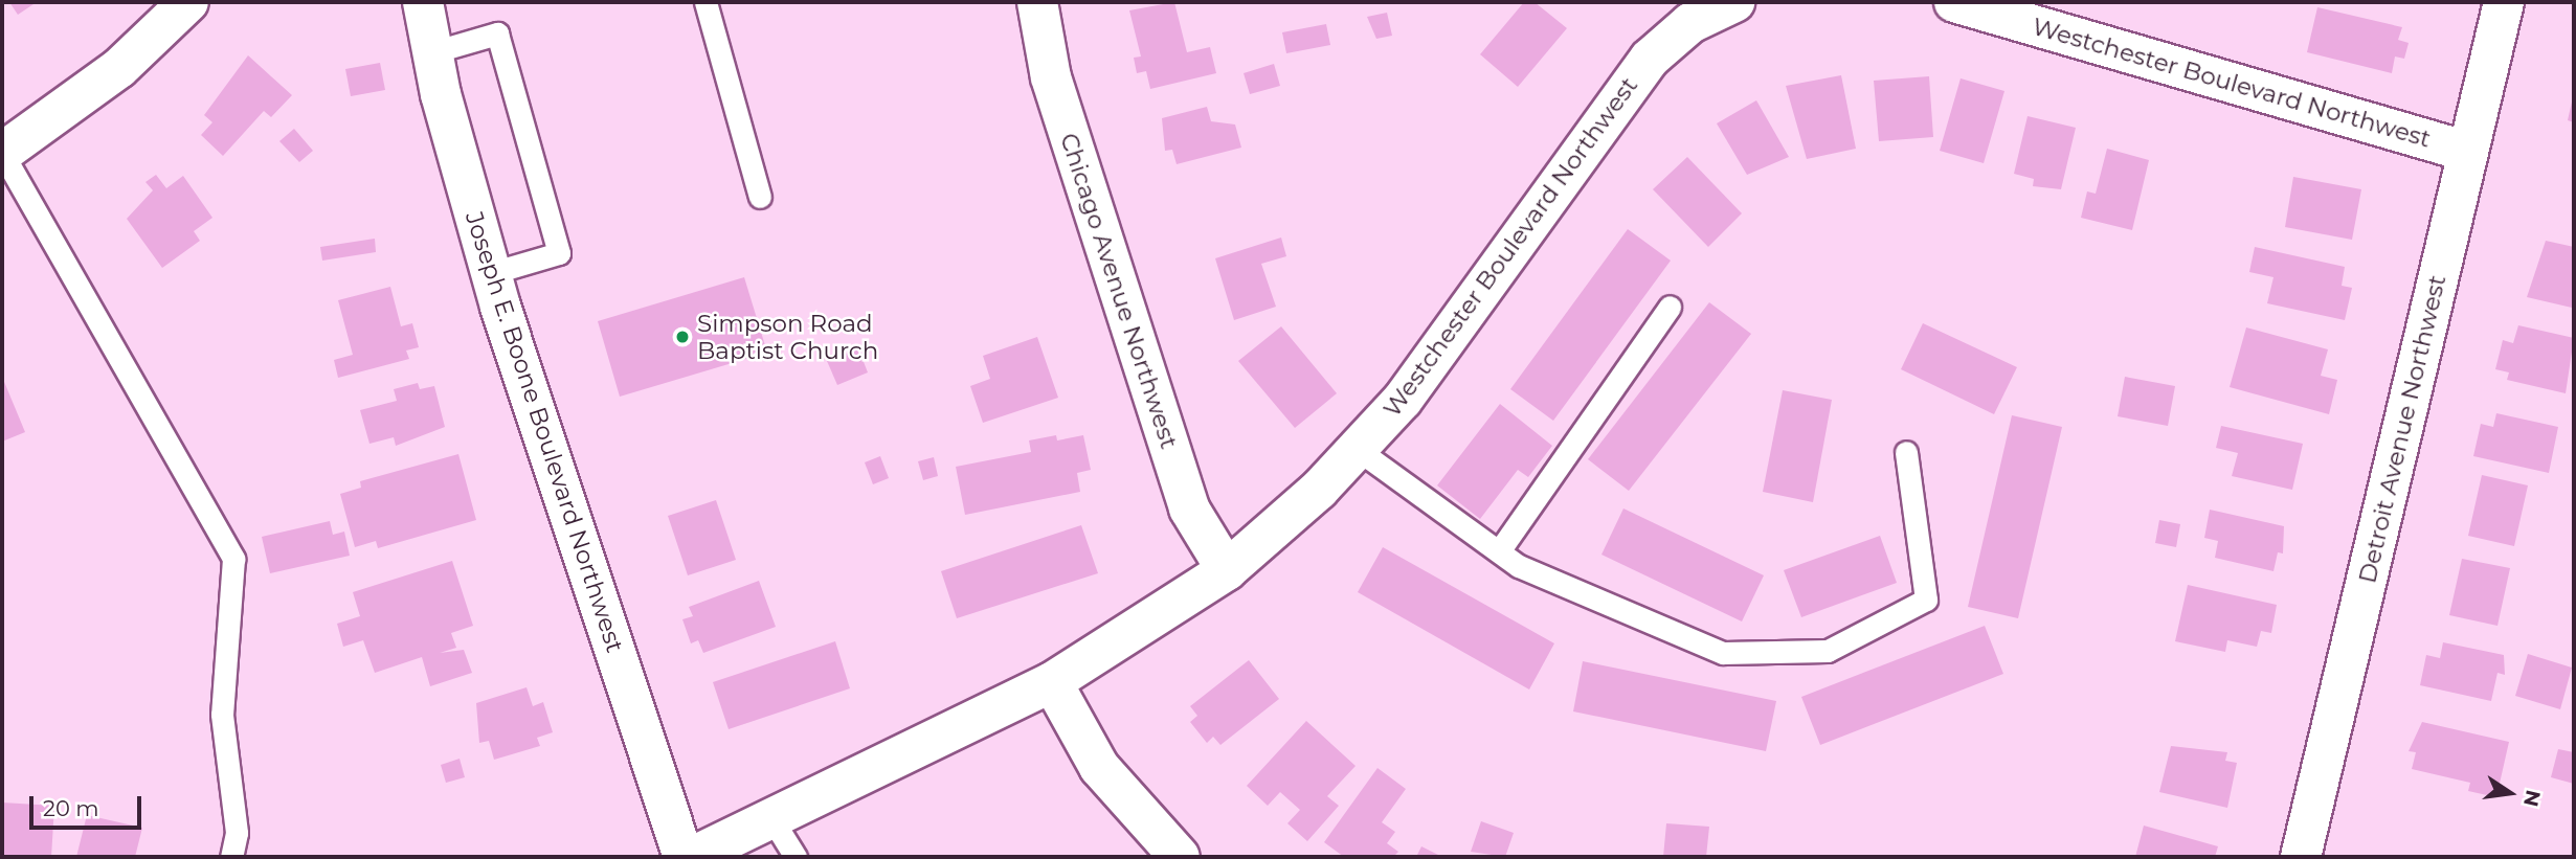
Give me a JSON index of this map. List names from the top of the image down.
{
  "streets": {
    "street": [
      "Westchester Boulevard Northwest",
      "Chicago Avenue Northwest",
      "Detroit Avenue Northwest",
      "Joseph E. Boone Boulevard Northwest"
    ]
  },
  "crossings": [
    ["Westchester Boulevard Northwest", "Chicago Avenue Northwest"],
    ["Westchester Boulevard Northwest", "Detroit Avenue Northwest"]
  ],
  "places": ["Simpson Road Baptist Church"],
  "scale_bar": "20 m",
  "north": "right"
}
